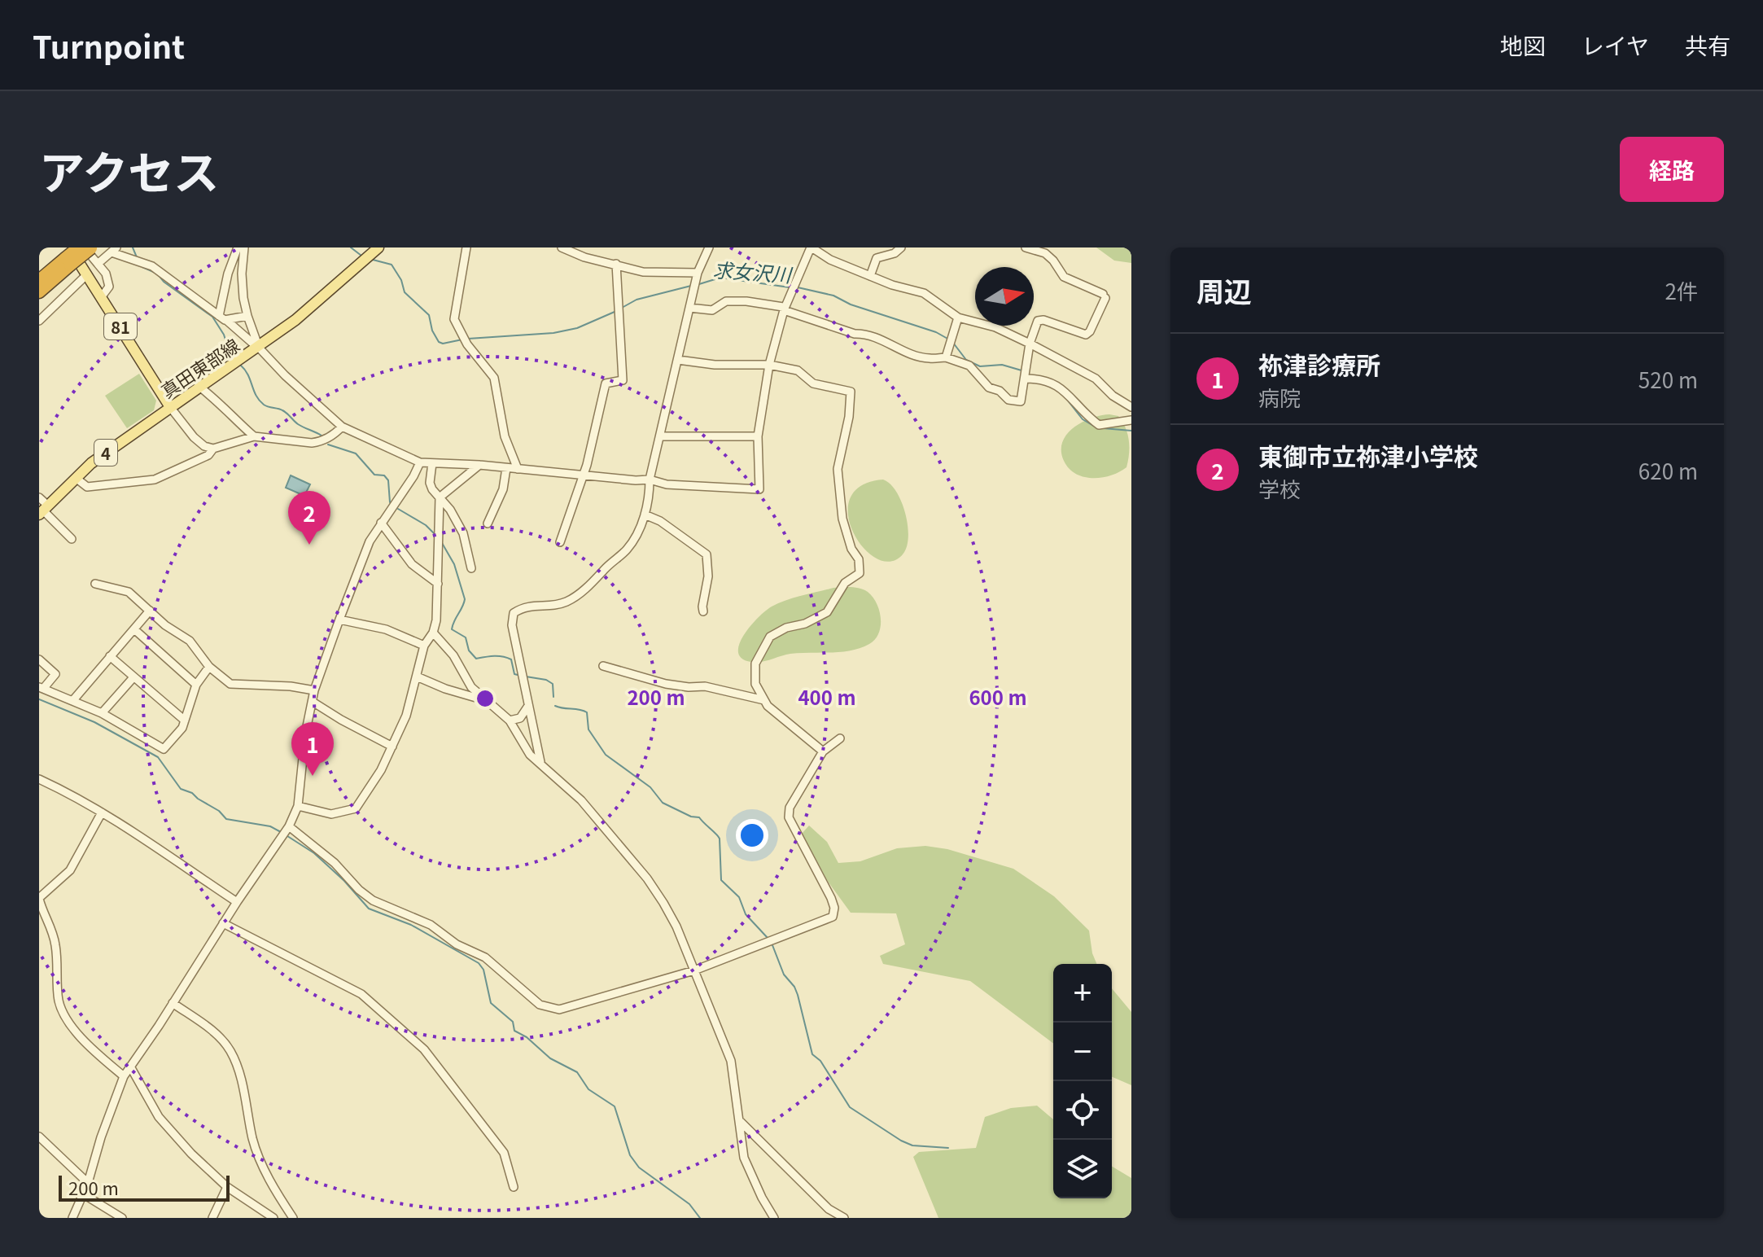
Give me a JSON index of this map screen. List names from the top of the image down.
{
  "streets": {
    "main road": ["81", "真田東部線", "4"]
  },
  "crossings": [
    ["81", "真田東部線"]
  ],
  "water": ["求女沢川"],
  "scale_bar": "200 m",
  "north": "right",
  "page": {
    "header": "Turnpoint",
    "nav": ["地図", "レイヤ", "共有"],
    "title": "アクセス",
    "buttons": "経路",
    "heading": ["周辺", "2件"],
    "list": [
      {
        "mark": "1",
        "name": "祢津診療所",
        "note": "病院",
        "value": "520 m"
      },
      {
        "mark": "2",
        "name": "東御市立祢津小学校",
        "note": "学校",
        "value": "620 m"
      }
    ],
    "pins": ["2", "1"],
    "map_buttons": ["+", "−"],
    "scale": "200 m"
  },
  "rings": ["200 m", "400 m", "600 m"]
}
